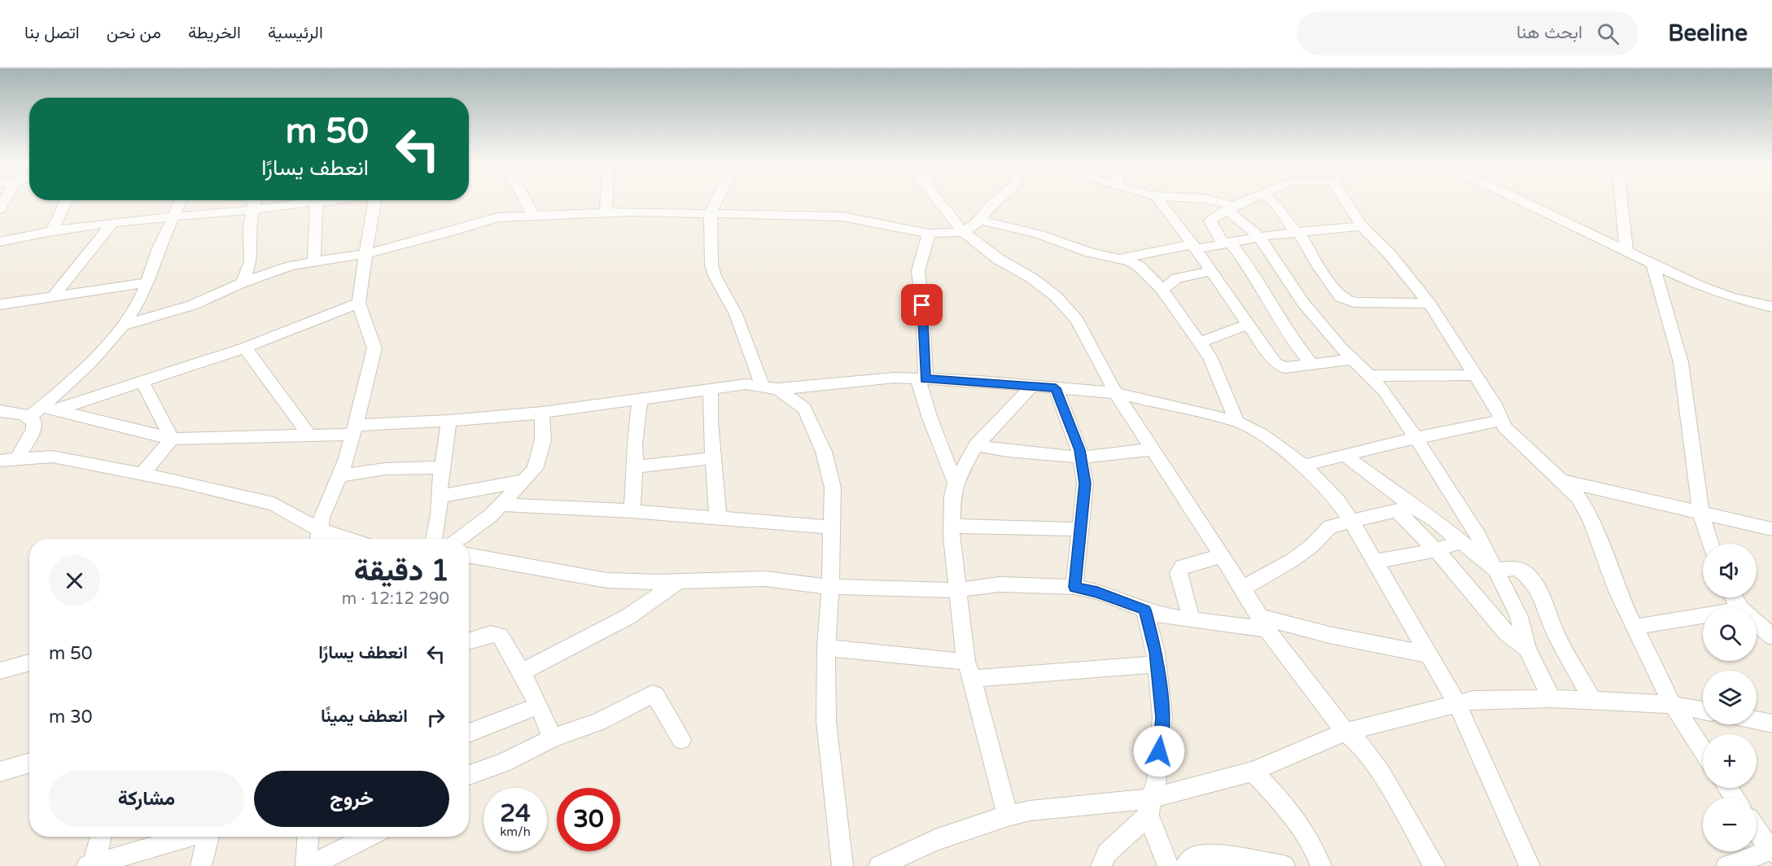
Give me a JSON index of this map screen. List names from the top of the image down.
{
  "page": {
    "header": "Beeline",
    "search": "ابحث هنا",
    "nav": [
      "الرئيسية",
      "الخريطة",
      "من نحن",
      "اتصل بنا"
    ],
    "turn": ["50 m", "انعطف يسارًا"],
    "heading": ["1 دقيقة", "290 m · 12:12"],
    "map_buttons": ["+", "−"],
    "list": [
      {
        "name": "انعطف يسارًا",
        "value": "50 m"
      },
      {
        "name": "انعطف يمينًا",
        "value": "30 m"
      }
    ],
    "buttons": ["خروج", "مشاركة"],
    "speed": "24 km/h",
    "limit": "30"
  }
}
